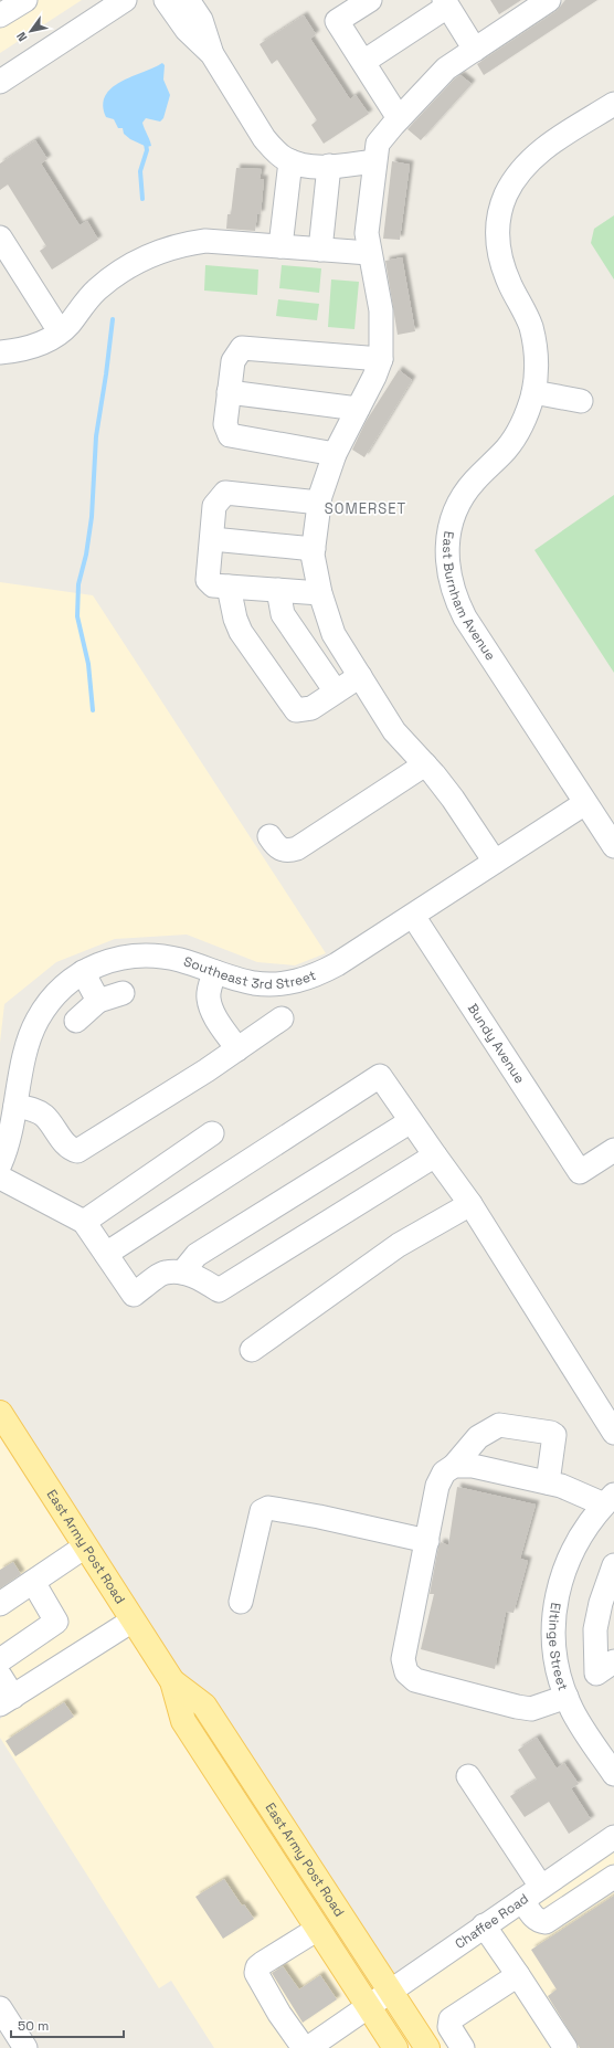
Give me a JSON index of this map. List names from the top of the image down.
{
  "streets": {
    "main road": ["East Army Post Road"],
    "street": [
      "East Burnham Avenue",
      "Southeast 3rd Street",
      "Bundy Avenue",
      "Eltinge Street",
      "Chaffee Road"
    ]
  },
  "crossings": [
    ["East Burnham Avenue", "Southeast 3rd Street"],
    ["Southeast 3rd Street", "Bundy Avenue"],
    ["East Army Post Road", "Chaffee Road"]
  ],
  "districts": ["SOMERSET"],
  "scale_bar": "50 m",
  "north": "bottom left"
}
